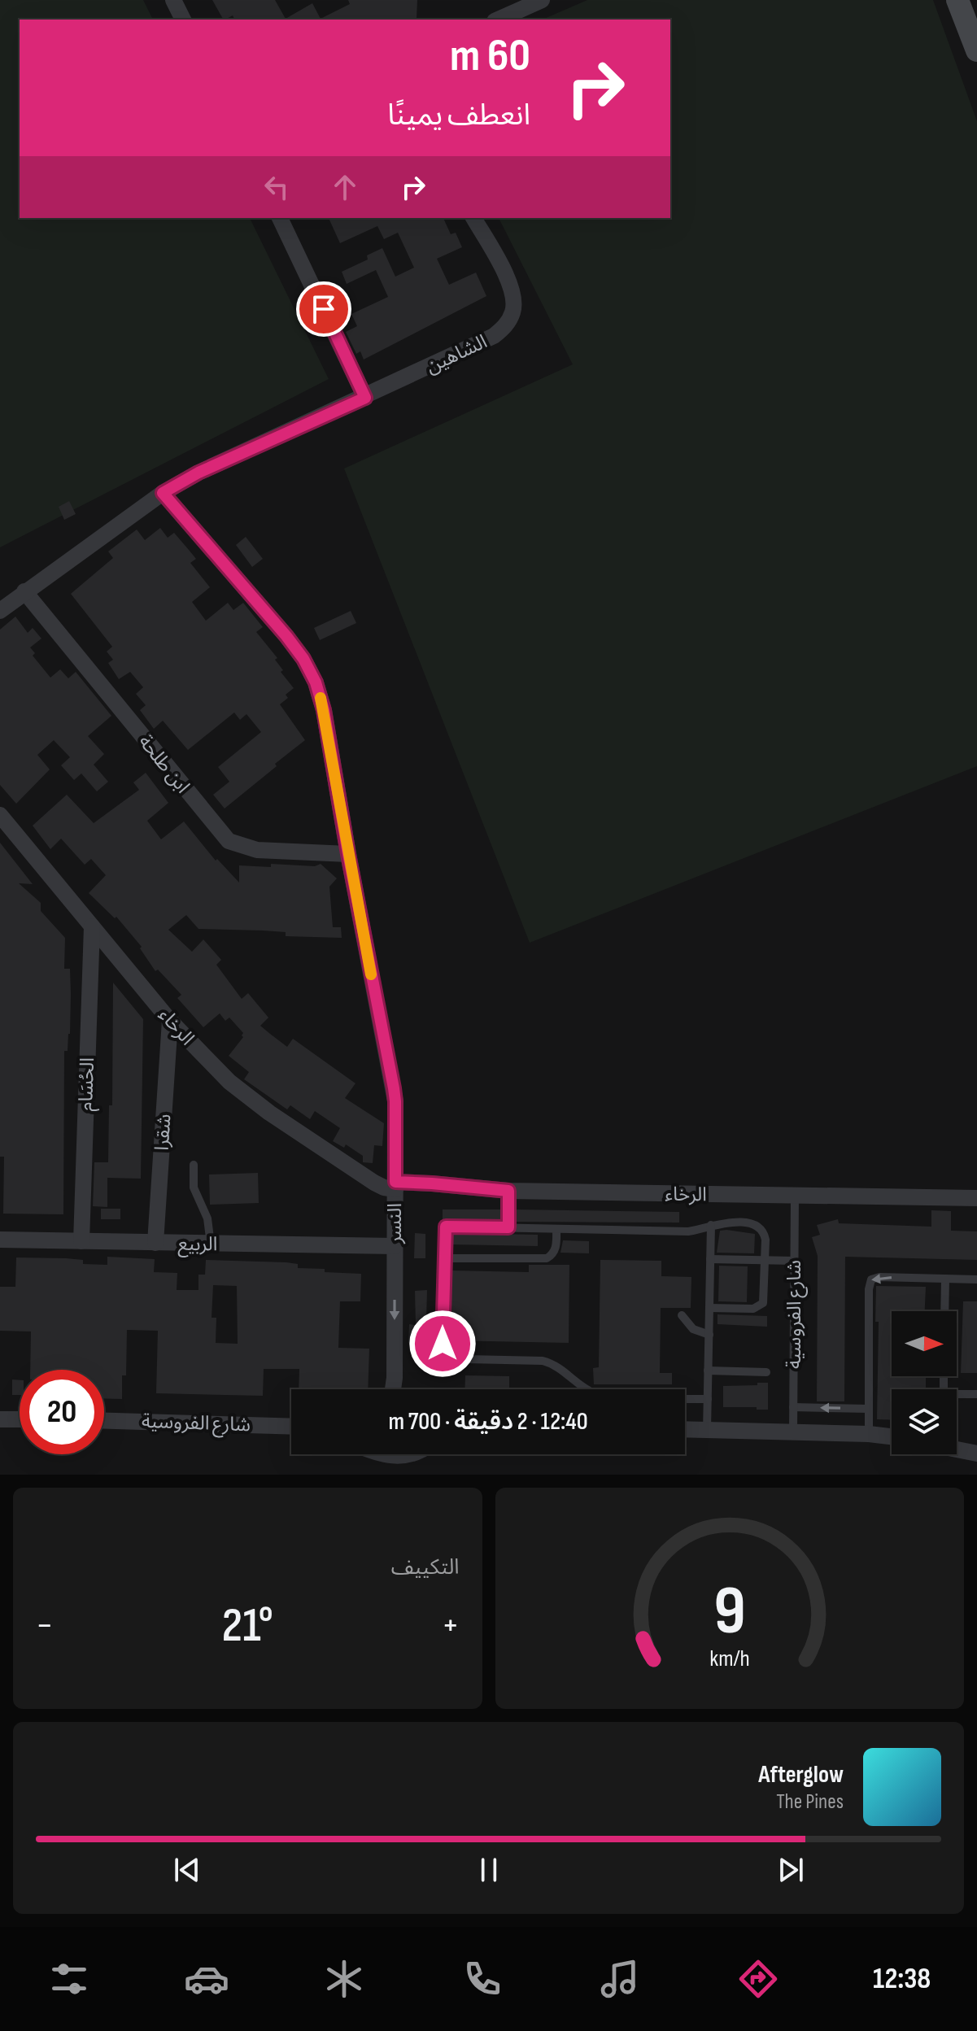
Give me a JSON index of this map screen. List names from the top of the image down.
{
  "streets": {
    "street": [
      "الشاهين",
      "ابن طلحة",
      "الرخاء",
      "الحُسَام",
      "شقرا",
      "النسر",
      "الربيع",
      "شارع الفروسية"
    ]
  },
  "crossings": [
    ["ابن طلحة", "النسر"],
    ["الرخاء", "الحُسَام"],
    ["الرخاء", "شقرا"],
    ["الرخاء", "النسر"],
    ["الرخاء", "شارع الفروسية"],
    ["الحُسَام", "الربيع"],
    ["شقرا", "الربيع"],
    ["النسر", "الربيع"]
  ],
  "north": "right",
  "page": {
    "turn": ["60 m", "انعطف يمينًا"],
    "limit": "20",
    "trip": "12:40 · 2 دقيقة · 700 m",
    "tile": "التكييف",
    "heat": ["−", "21°", "+"],
    "song": ["Afterglow", "The Pines"],
    "tabs": "12:38",
    "gauge": ["9", "km/h"]
  }
}
